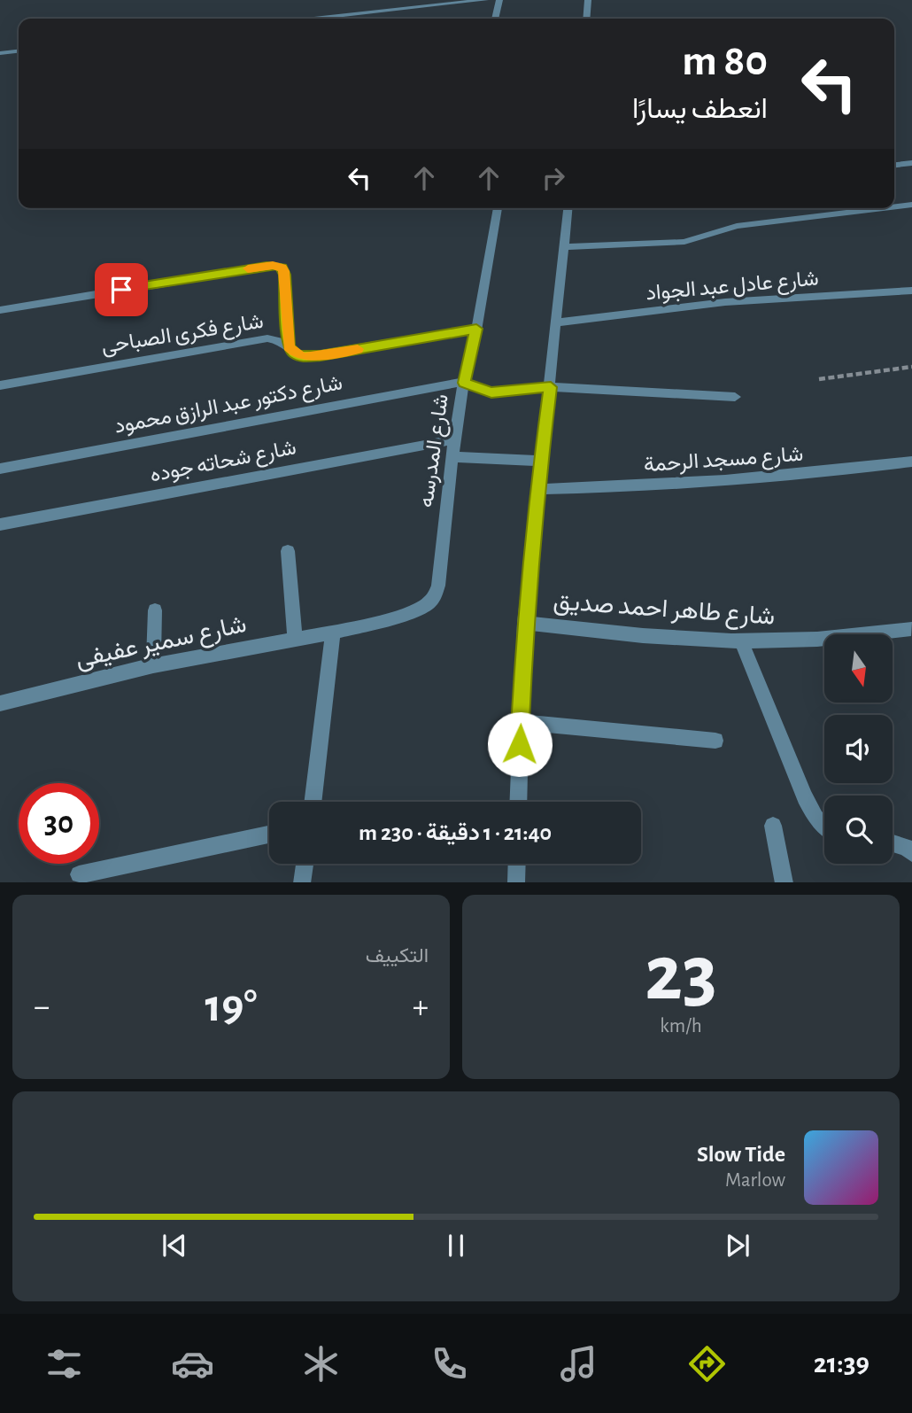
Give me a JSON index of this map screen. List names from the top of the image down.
{
  "streets": {
    "street": [
      "شارع عادل عبد الجواد",
      "شارع فكرى الصباحى",
      "شارع دكتور عبد الرازق محمود",
      "شارع المدرسه",
      "شارع مسجد الرحمة",
      "شارع شحاته جوده",
      "شارع طاهر احمد صديق",
      "شارع سمير عفيفى"
    ]
  },
  "crossings": [
    ["شارع فكرى الصباحى", "شارع المدرسه"],
    ["شارع دكتور عبد الرازق محمود", "شارع المدرسه"],
    ["شارع المدرسه", "شارع شحاته جوده"],
    ["شارع المدرسه", "شارع سمير عفيفى"]
  ],
  "north": "bottom",
  "page": {
    "turn": ["80 m", "انعطف يسارًا"],
    "limit": "30",
    "trip": "21:40 · 1 دقيقة · 230 m",
    "tile": [
      ["23", "km/h"],
      "التكييف"
    ],
    "heat": ["−", "19°", "+"],
    "song": ["Slow Tide", "Marlow"],
    "tabs": "21:39"
  }
}
